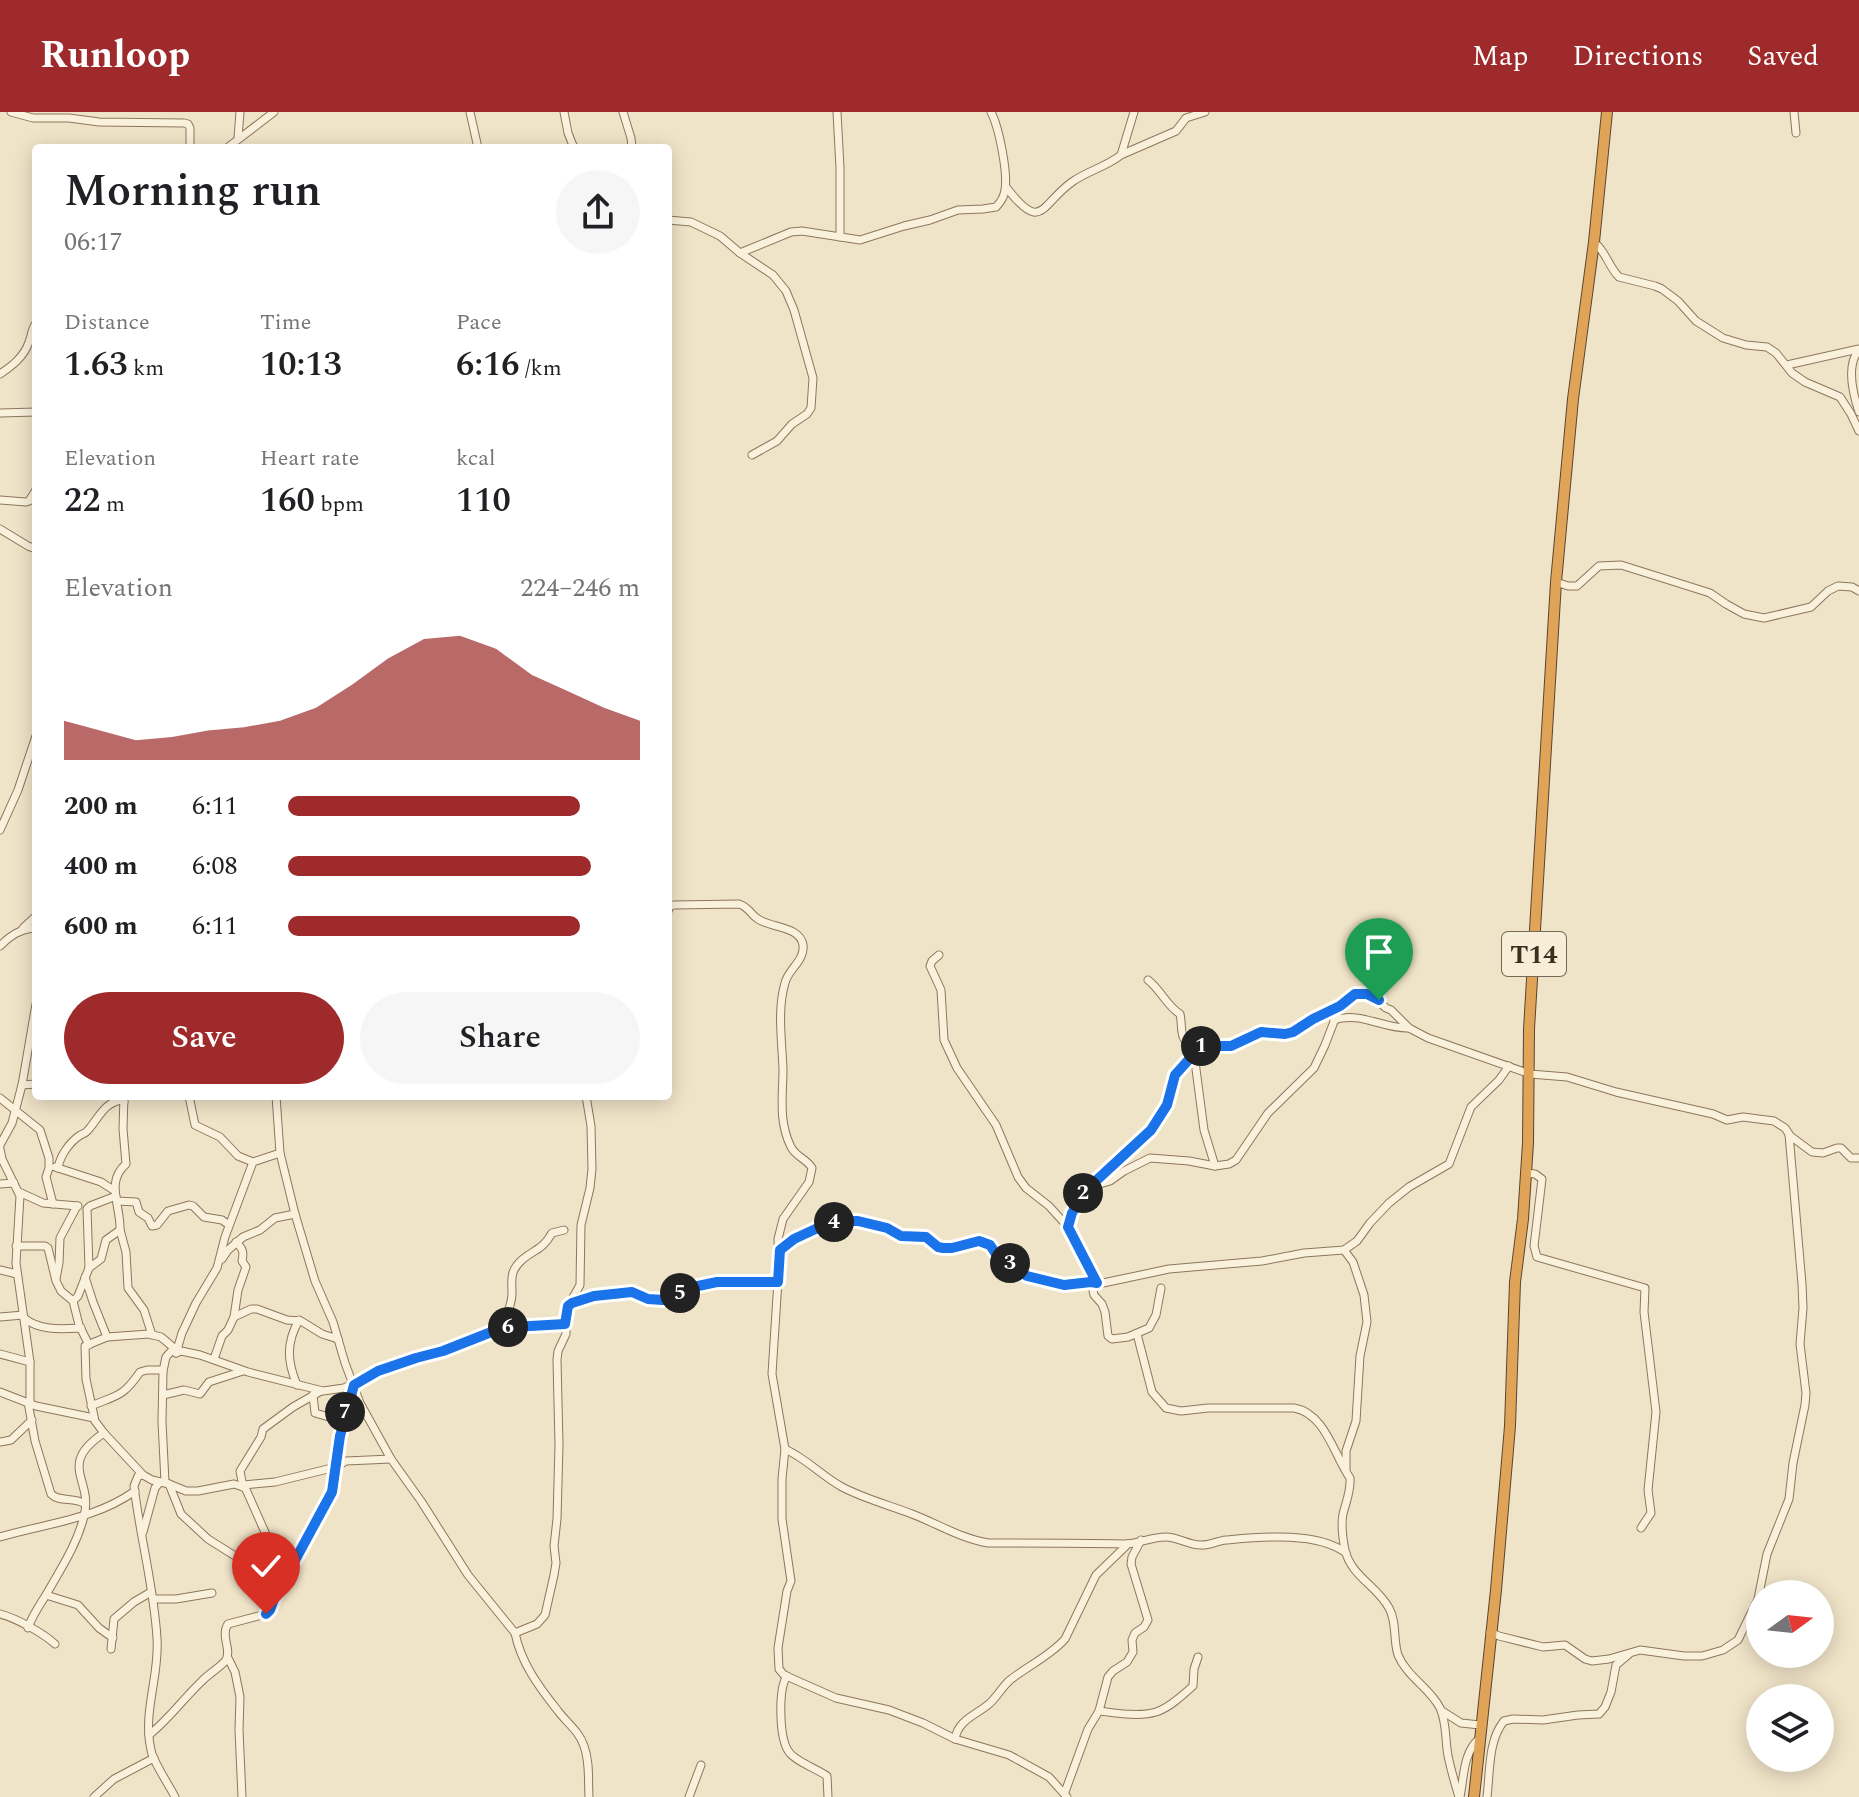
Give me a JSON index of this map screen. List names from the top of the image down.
{
  "streets": {
    "highway": ["T14"]
  },
  "north": "right",
  "page": {
    "header": "Runloop",
    "nav": ["Map", "Directions", "Saved"],
    "heading": ["Morning run", "06:17"],
    "stats": [
      ["Distance", "1.63 km"],
      ["Time", "10:13"],
      ["Pace", "6:16 /km"],
      ["Elevation", "22 m"],
      ["Heart rate", "160 bpm"],
      ["kcal", "110"]
    ],
    "chart": ["Elevation", "224–246 m"],
    "list": [
      {
        "name": "200 m",
        "note": "6:11"
      },
      {
        "name": "400 m",
        "note": "6:08"
      },
      {
        "name": "600 m",
        "note": "6:11"
      }
    ],
    "buttons": ["Save", "Share"],
    "pins": [
      "1",
      "2",
      "4",
      "3",
      "5",
      "6",
      "7"
    ]
  }
}
